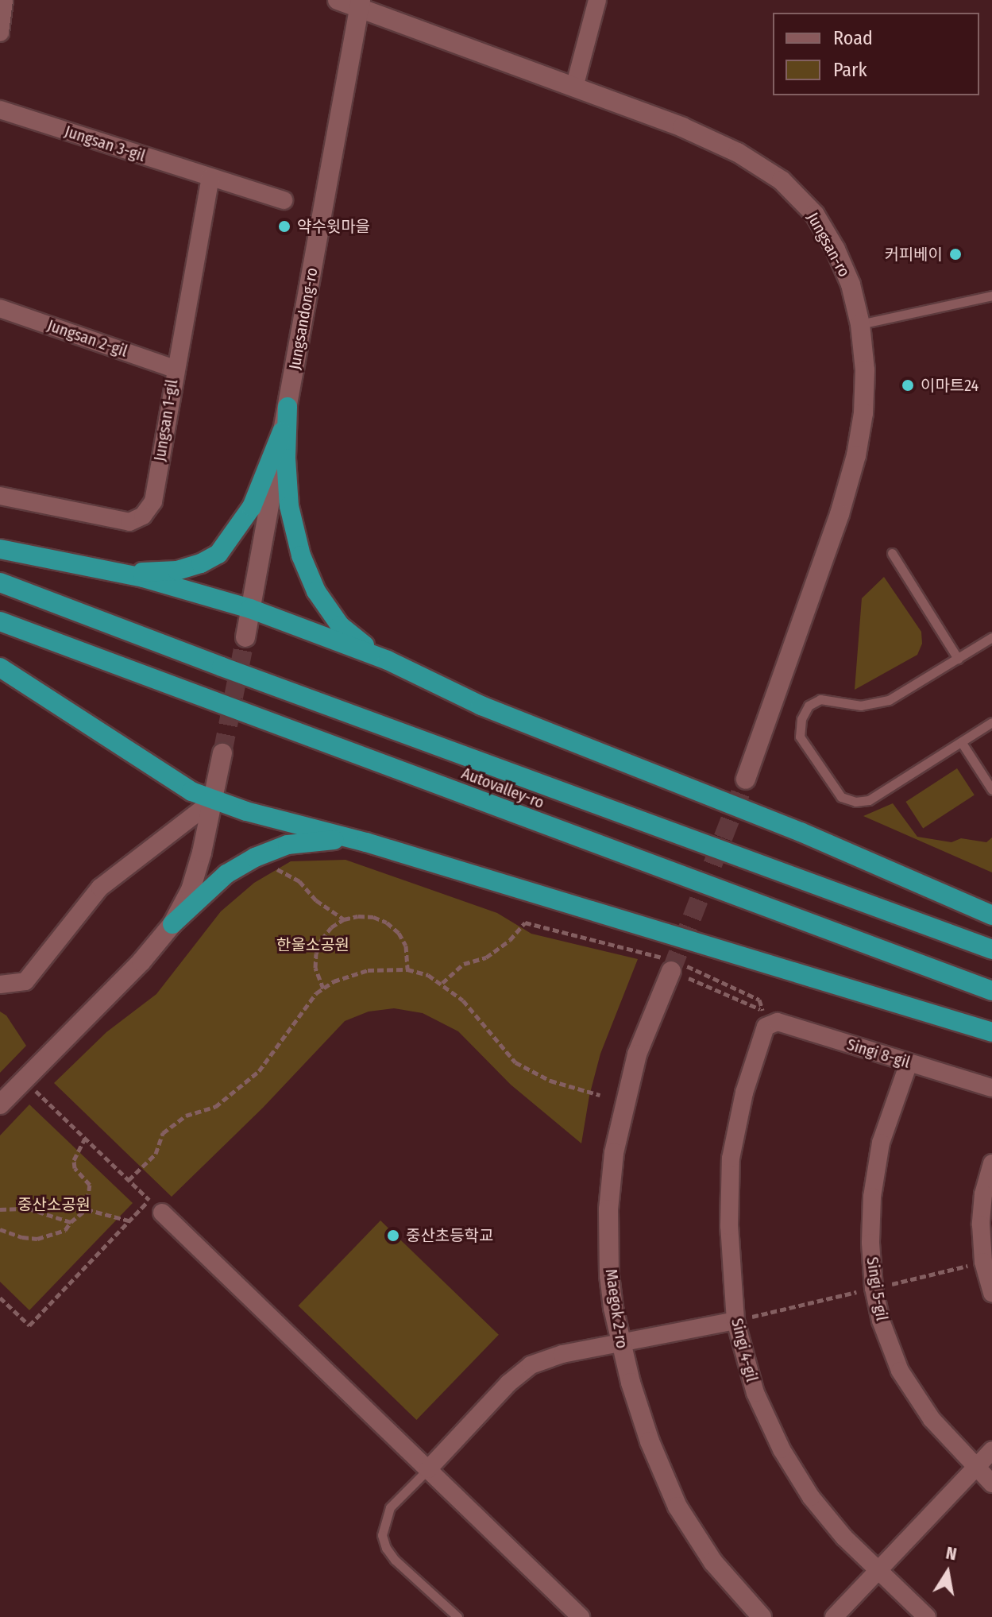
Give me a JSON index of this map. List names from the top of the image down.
{
  "streets": {
    "highway": ["Autovalley-ro"],
    "street": [
      "Jungsan 3-gil",
      "Jungsan-ro",
      "Jungsandong-ro",
      "Jungsan 2-gil",
      "Jungsan 1-gil",
      "Singi 8-gil",
      "Singi 5-gil",
      "Maegok 2-ro",
      "Singi 4-gil"
    ]
  },
  "crossings": [
    ["Jungsan 3-gil", "Jungsan 1-gil"],
    ["Jungsan-ro", "Jungsandong-ro"],
    ["Jungsan 2-gil", "Jungsan 1-gil"],
    ["Singi 8-gil", "Singi 5-gil"],
    ["Singi 8-gil", "Singi 4-gil"]
  ],
  "parks": ["한울소공원", "중산소공원"],
  "places": [
    "약수윗마을",
    "커피베이",
    "이마트24",
    "중산초등학교"
  ],
  "legend": ["Road", "Park"],
  "north": "top"
}
